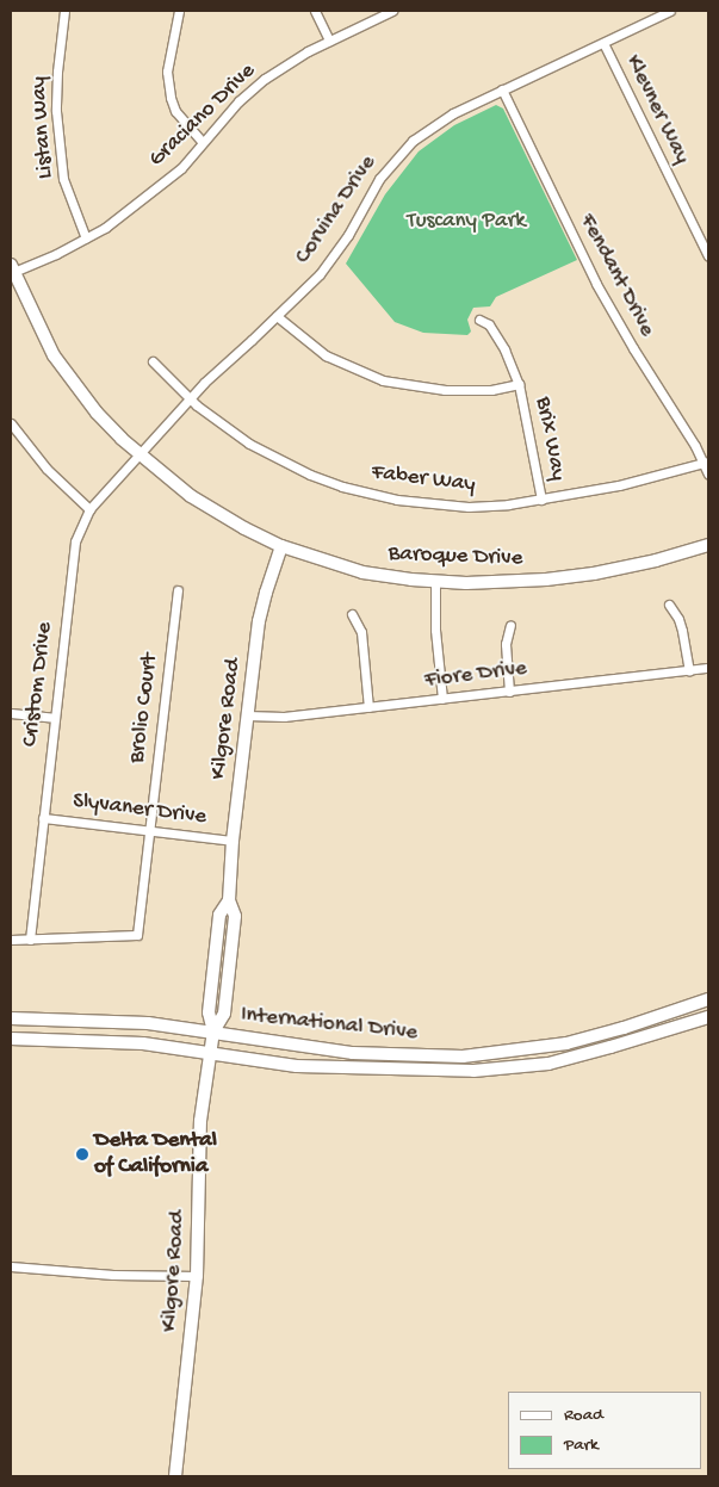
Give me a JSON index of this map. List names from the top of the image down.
{
  "streets": {
    "street": [
      "Klevner Way",
      "Graciano Drive",
      "Listan Way",
      "Corvina Drive",
      "Fendant Drive",
      "Brix Way",
      "Faber Way",
      "Baroque Drive",
      "Fiore Drive",
      "Cristom Drive",
      "Brolio Court",
      "Kilgore Road",
      "Slyvaner Drive",
      "International Drive"
    ]
  },
  "crossings": [
    ["Klevner Way", "Corvina Drive"],
    ["Graciano Drive", "Listan Way"],
    ["Graciano Drive", "Baroque Drive"],
    ["Corvina Drive", "Fendant Drive"],
    ["Corvina Drive", "Faber Way"],
    ["Corvina Drive", "Baroque Drive"],
    ["Corvina Drive", "Cristom Drive"],
    ["Fendant Drive", "Faber Way"],
    ["Brix Way", "Faber Way"],
    ["Baroque Drive", "Kilgore Road"],
    ["Fiore Drive", "Kilgore Road"],
    ["Cristom Drive", "Brolio Court"],
    ["Cristom Drive", "Slyvaner Drive"],
    ["Brolio Court", "Slyvaner Drive"],
    ["Kilgore Road", "Slyvaner Drive"],
    ["Kilgore Road", "International Drive"]
  ],
  "parks": ["Tuscany Park"],
  "places": ["Delta Dental of California"],
  "legend": ["Road", "Park"]
}
